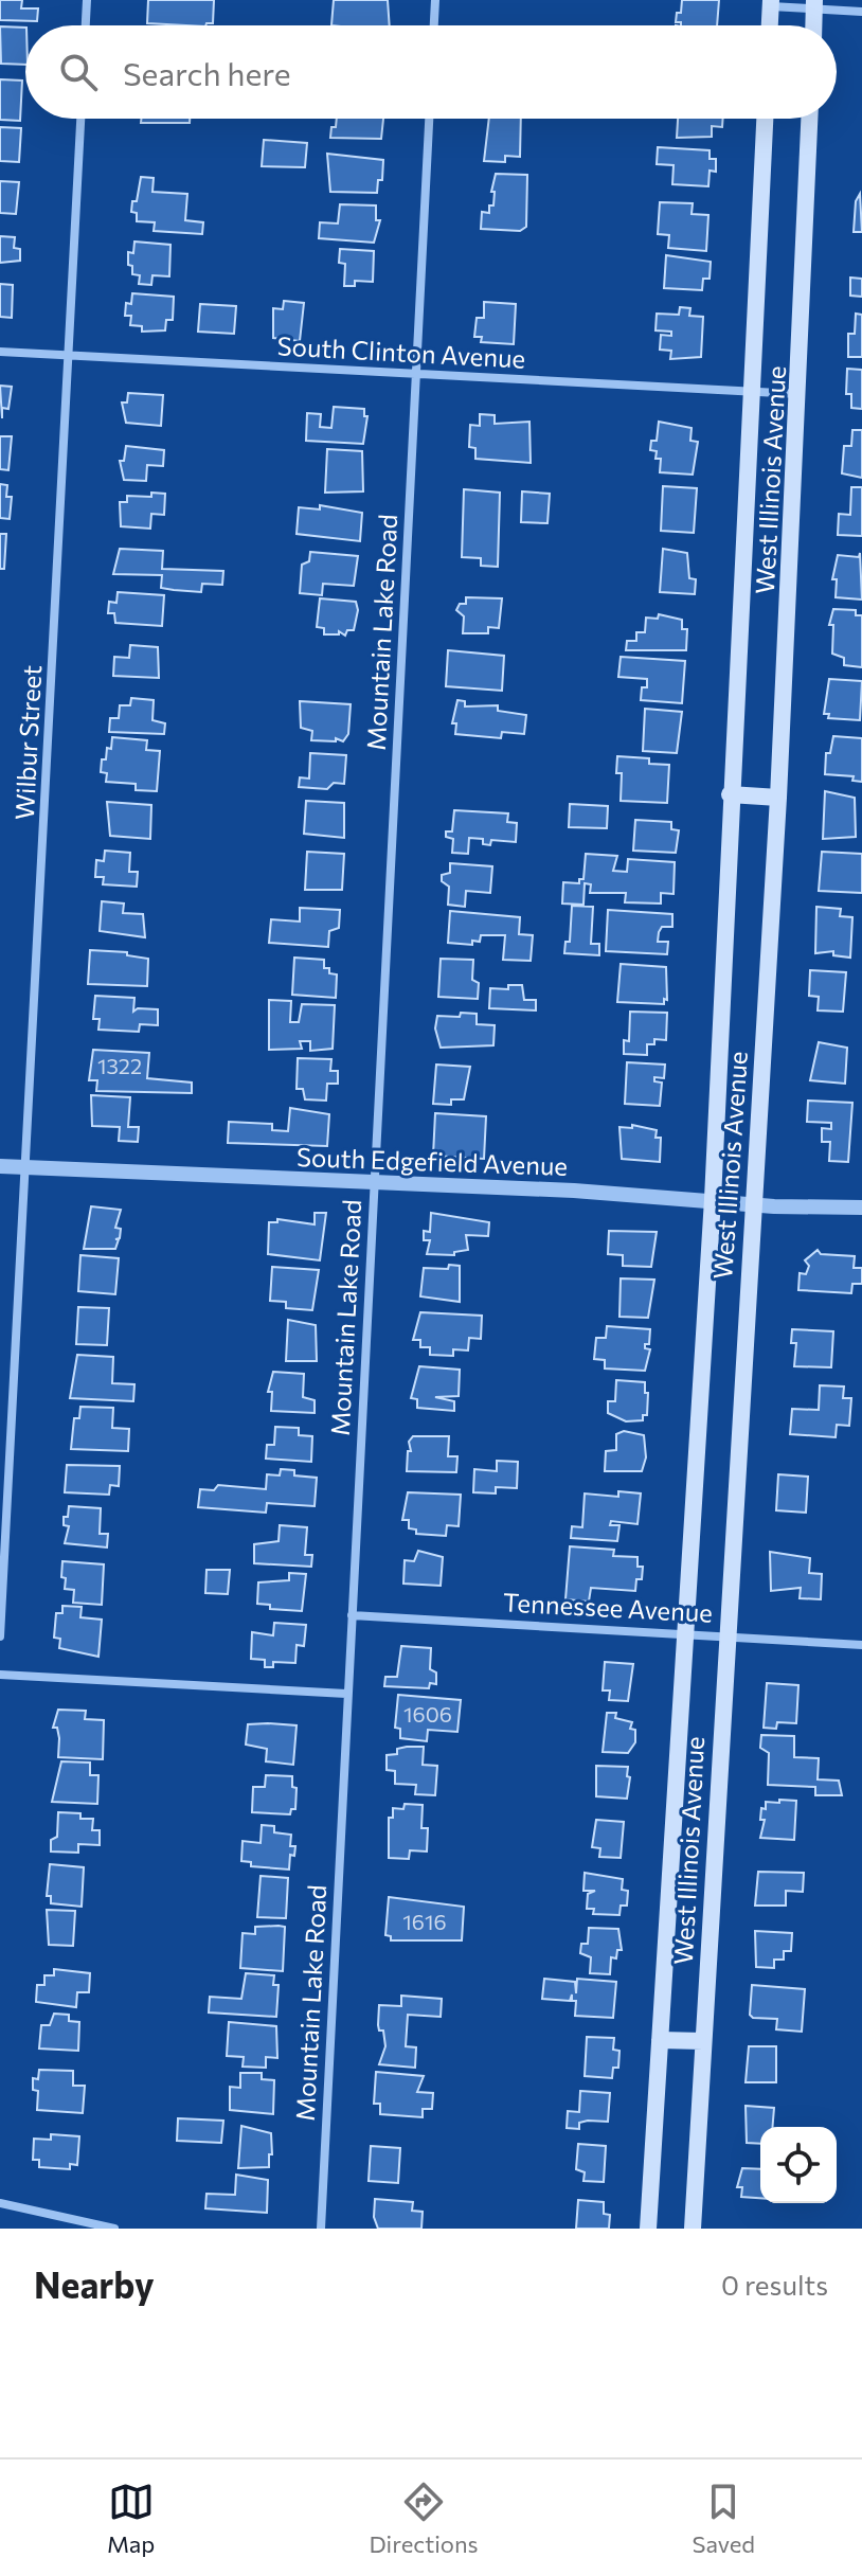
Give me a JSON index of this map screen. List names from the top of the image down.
{
  "streets": {
    "main road": ["West Illinois Avenue"],
    "street": [
      "South Clinton Avenue",
      "Mountain Lake Road",
      "Wilbur Street",
      "South Edgefield Avenue",
      "Tennessee Avenue"
    ]
  },
  "crossings": [
    ["South Clinton Avenue", "West Illinois Avenue"],
    ["South Clinton Avenue", "Mountain Lake Road"],
    ["South Clinton Avenue", "Wilbur Street"],
    ["West Illinois Avenue", "South Edgefield Avenue"],
    ["West Illinois Avenue", "Tennessee Avenue"],
    ["Mountain Lake Road", "South Edgefield Avenue"],
    ["Mountain Lake Road", "Tennessee Avenue"],
    ["Wilbur Street", "South Edgefield Avenue"]
  ],
  "house_numbers": ["1322", "1606", "1616"],
  "page": {
    "search": "Search here",
    "heading": ["Nearby", "0 results"],
    "nav": ["Map", "Directions", "Saved"]
  }
}
